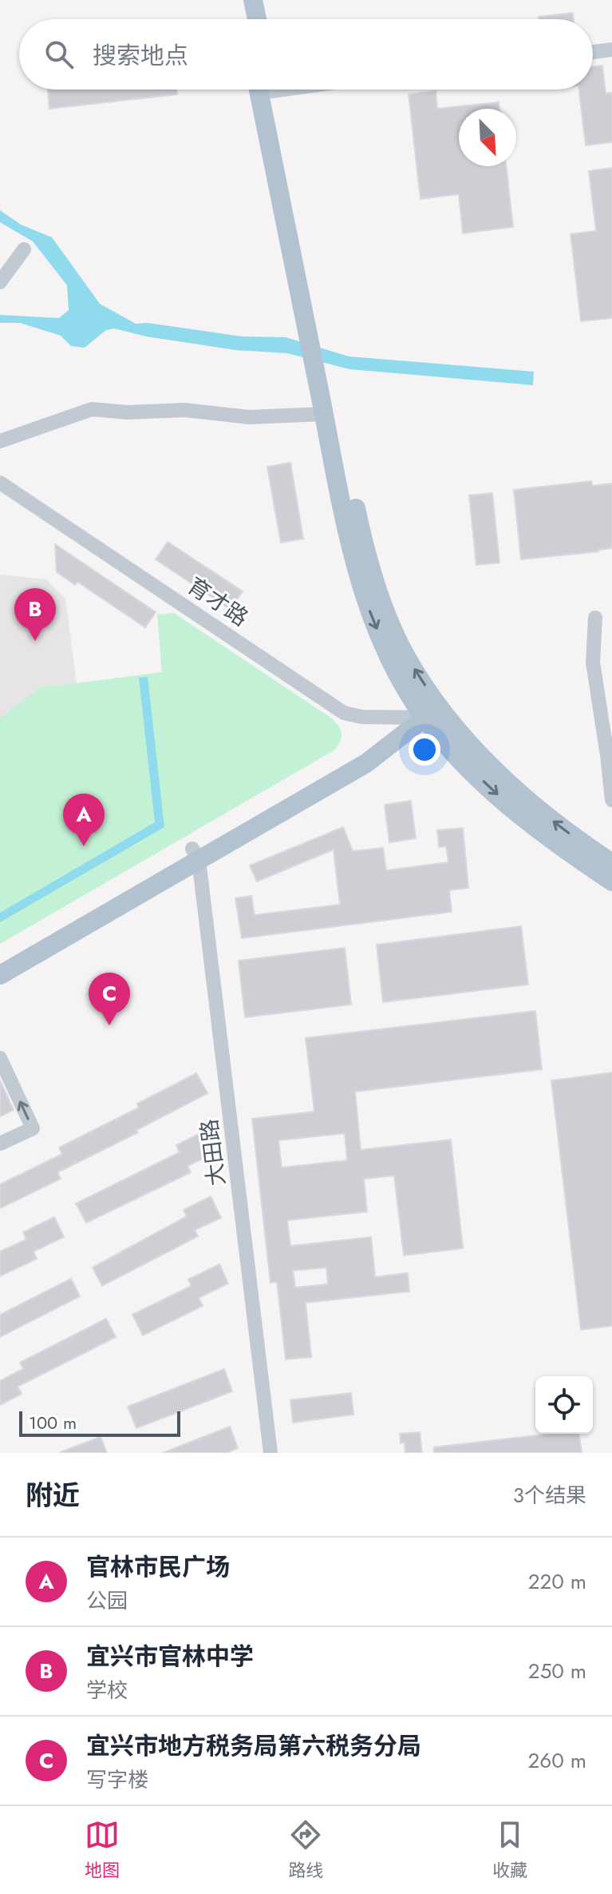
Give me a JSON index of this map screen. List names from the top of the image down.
{
  "streets": {
    "street": ["育才路", "大田路"]
  },
  "scale_bar": "100 m",
  "north": "bottom right",
  "page": {
    "search": "搜索地点",
    "pins": ["B", "A", "C"],
    "scale": "100 m",
    "heading": ["附近", "3个结果"],
    "list": [
      {
        "mark": "A",
        "name": "官林市民广场",
        "note": "公园",
        "value": "220 m"
      },
      {
        "mark": "B",
        "name": "宜兴市官林中学",
        "note": "学校",
        "value": "250 m"
      },
      {
        "mark": "C",
        "name": "宜兴市地方税务局第六税务分局",
        "note": "写字楼",
        "value": "260 m"
      }
    ],
    "nav": ["地图", "路线", "收藏"]
  }
}
